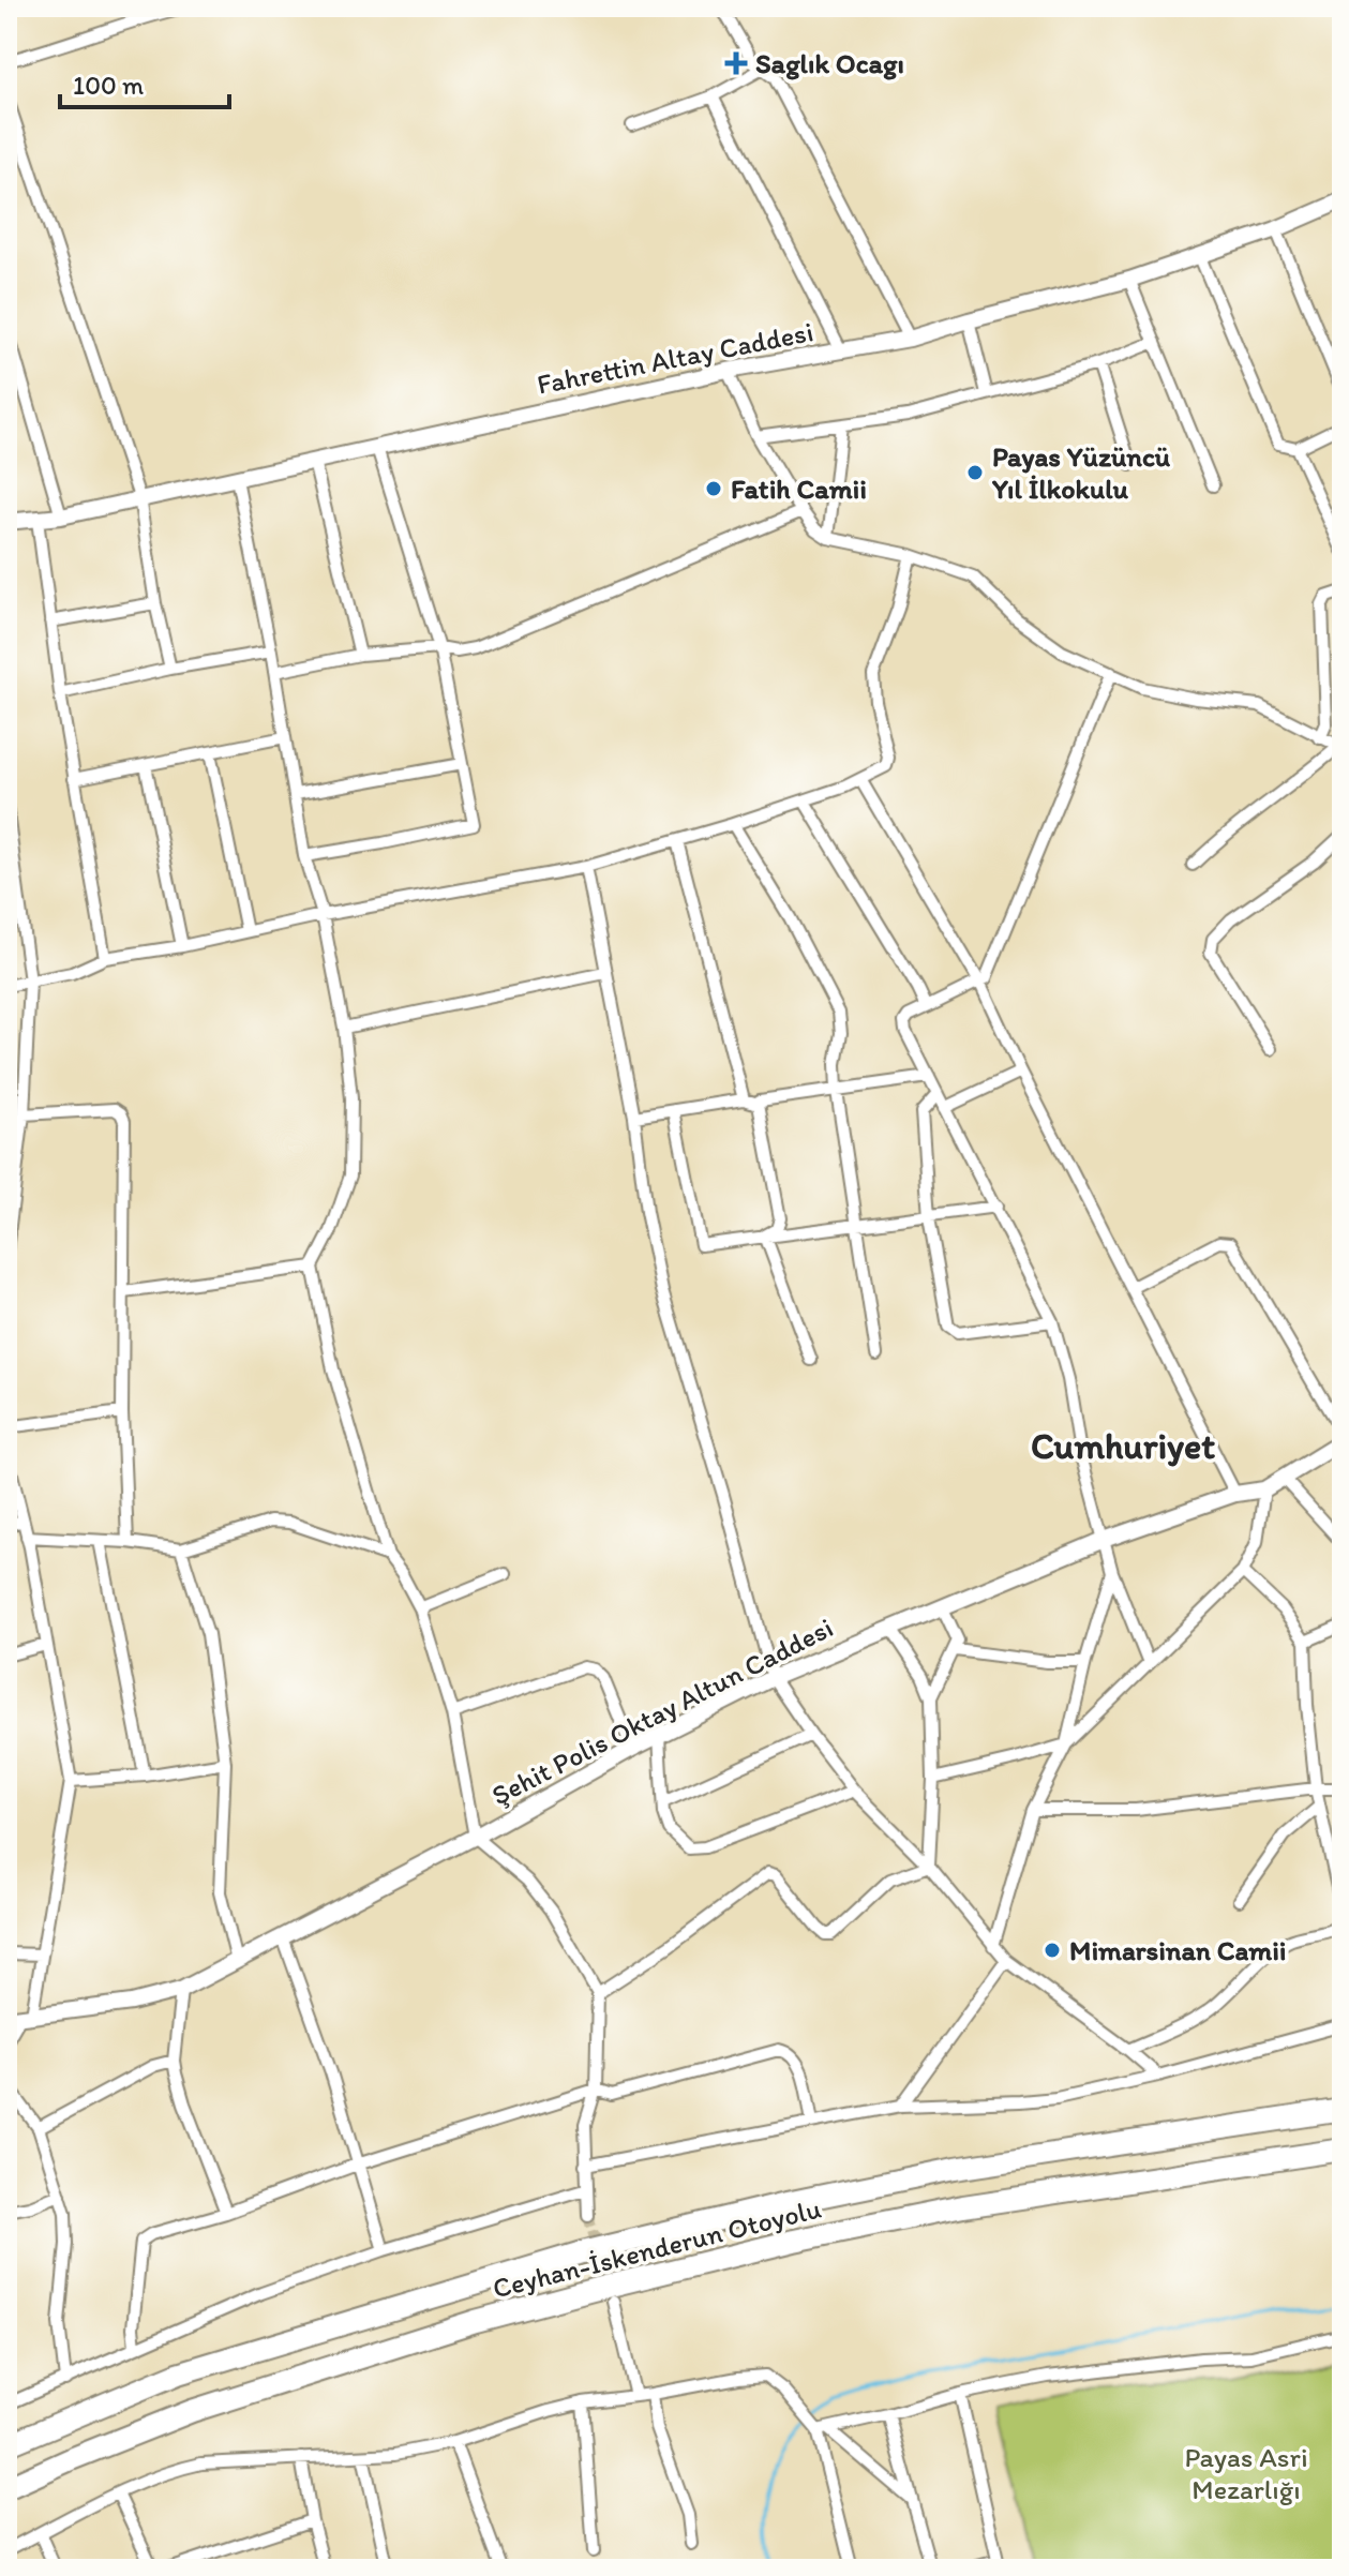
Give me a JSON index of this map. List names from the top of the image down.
{
  "streets": {
    "highway": ["Ceyhan-İskenderun Otoyolu"],
    "street": ["Fahrettin Altay Caddesi", "Şehit Polis Oktay Altun Caddesi"]
  },
  "districts": ["Cumhuriyet"],
  "parks": ["Payas Asri Mezarlığı"],
  "places": {
    "health": ["Saglık Ocagı"],
    "other": ["Payas Yüzüncü Yıl İlkokulu", "Fatih Camii", "Mimarsinan Camii"]
  },
  "scale_bar": "100 m"
}
